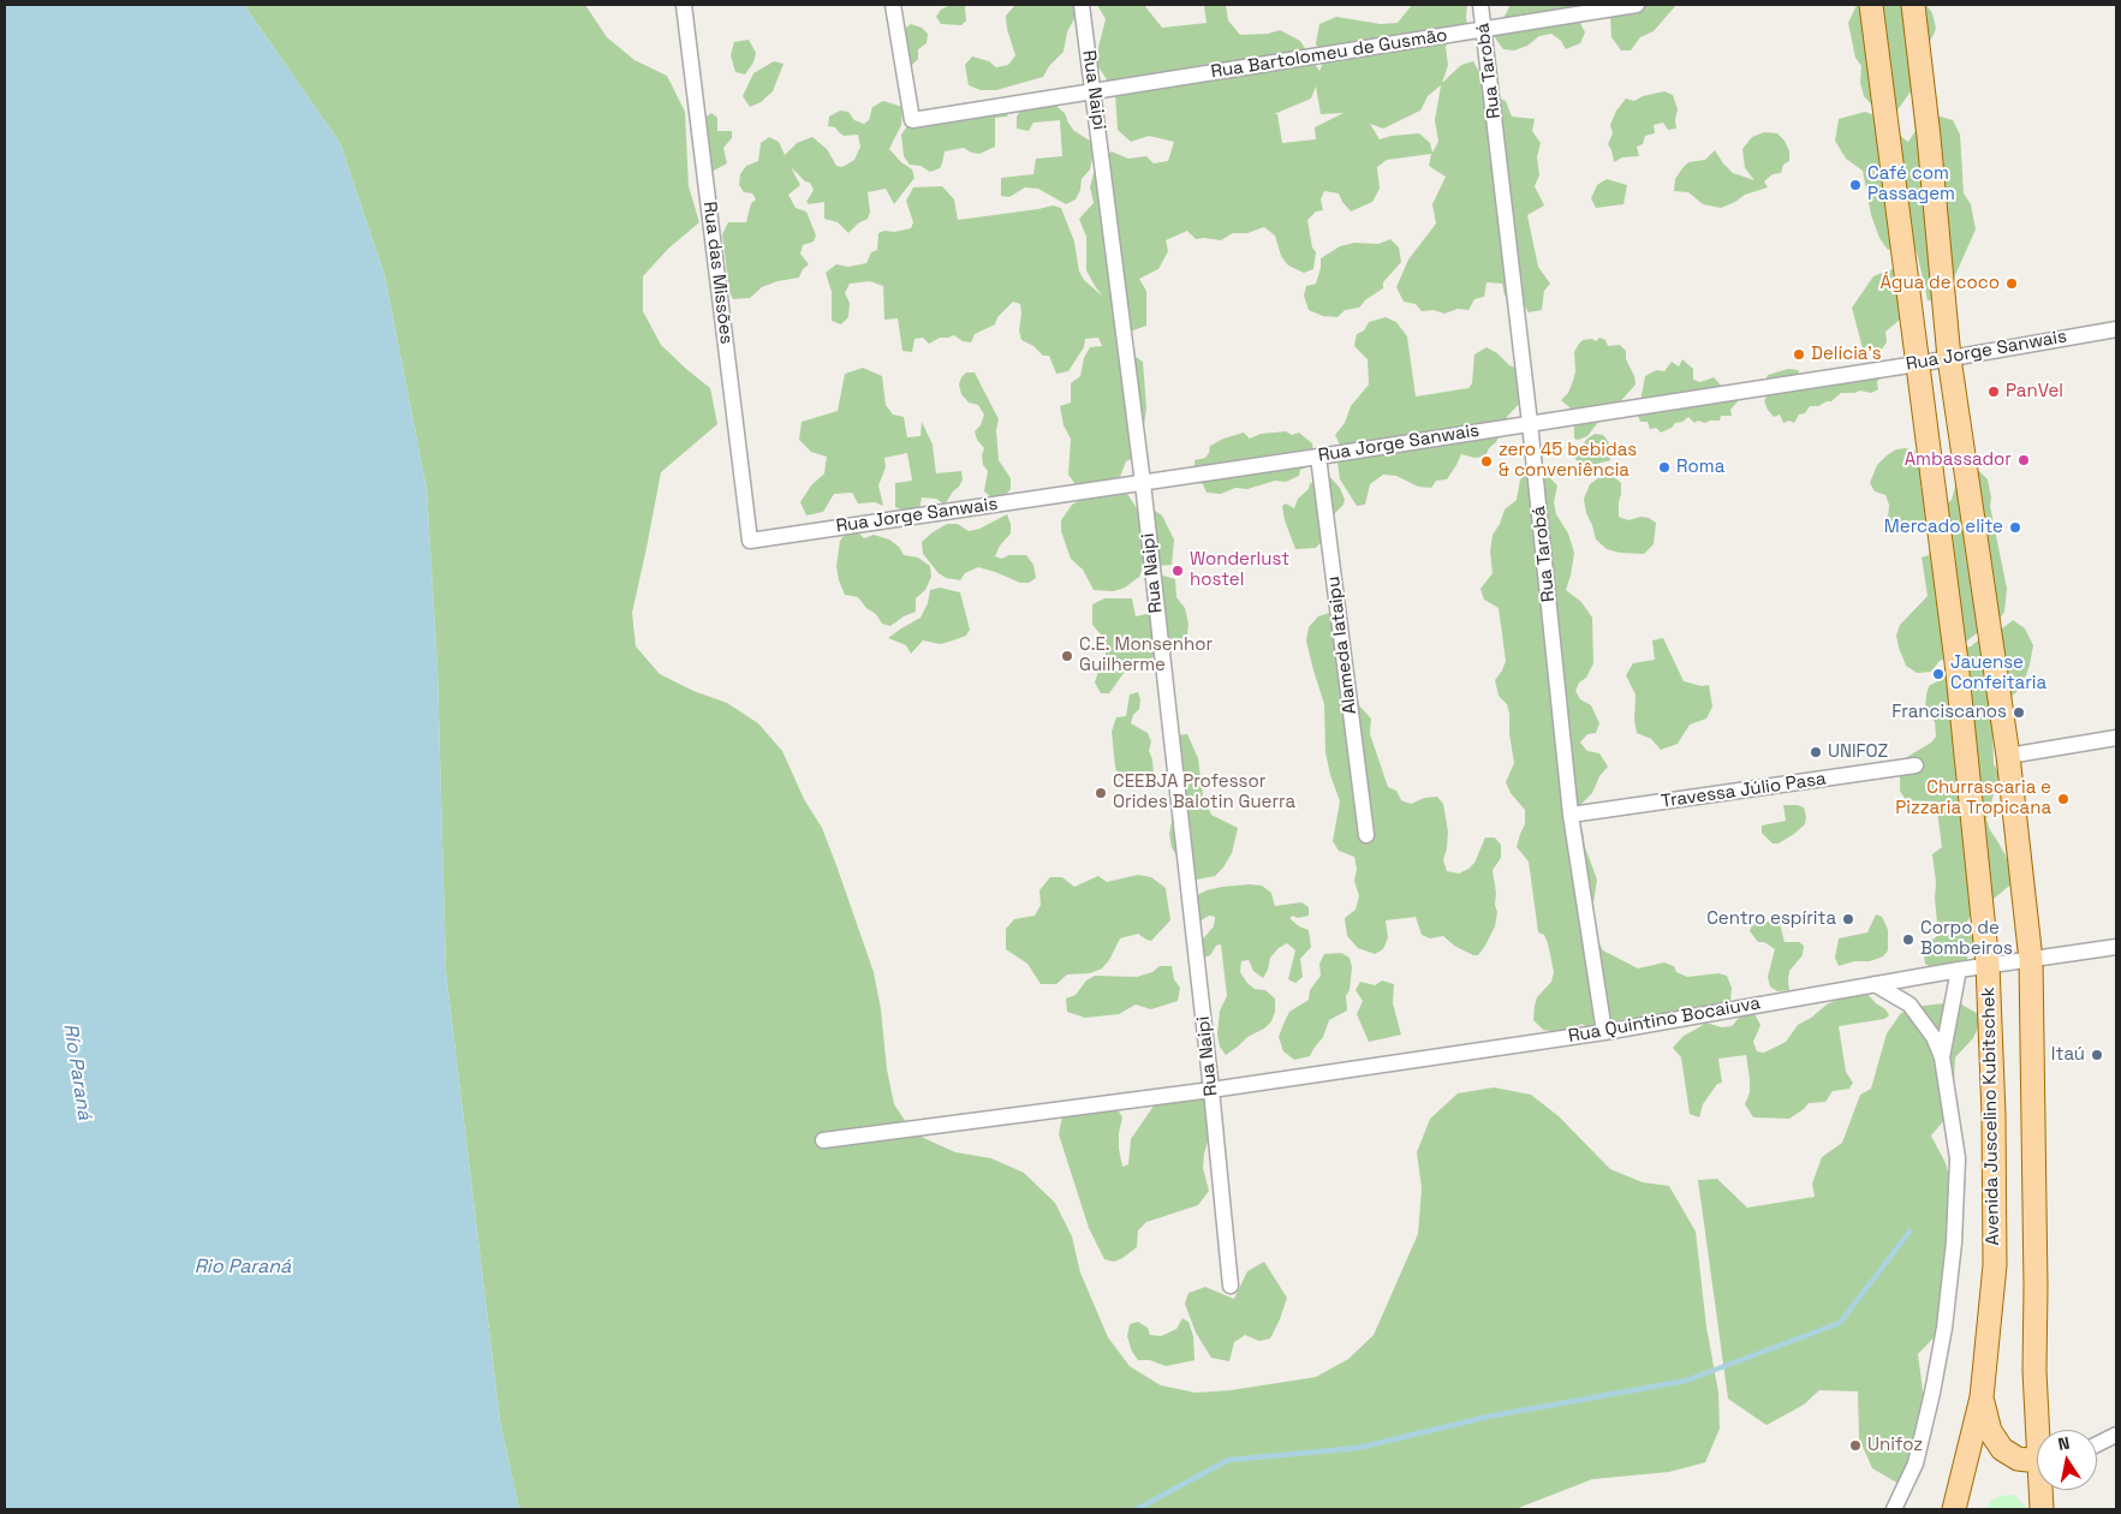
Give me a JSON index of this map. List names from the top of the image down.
{
  "streets": {
    "main road": ["Avenida Juscelino Kubitschek"],
    "street": [
      "Rua Bartolomeu de Gusmão",
      "Rua Tarobá",
      "Rua Naipi",
      "Rua das Missões",
      "Rua Jorge Sanwais",
      "Alameda Iataipu",
      "Travessa Júlio Pasa",
      "Rua Quintino Bocaiuva"
    ]
  },
  "crossings": [
    ["Rua Bartolomeu de Gusmão", "Rua Tarobá"],
    ["Rua Bartolomeu de Gusmão", "Rua Naipi"],
    ["Rua Tarobá", "Rua Jorge Sanwais"],
    ["Rua Tarobá", "Travessa Júlio Pasa"],
    ["Rua Tarobá", "Rua Quintino Bocaiuva"],
    ["Rua Naipi", "Rua Jorge Sanwais"],
    ["Rua Naipi", "Rua Quintino Bocaiuva"],
    ["Rua das Missões", "Rua Jorge Sanwais"],
    ["Rua Jorge Sanwais", "Alameda Iataipu"],
    ["Rua Jorge Sanwais", "Avenida Juscelino Kubitschek"],
    ["Rua Quintino Bocaiuva", "Avenida Juscelino Kubitschek"]
  ],
  "water": ["Río Paraná", "Rio Paraná"],
  "places": [
    "Café com Passagem",
    "Água de coco",
    "Delícia's",
    "PanVel",
    "Ambassador",
    "zero 45 bebidas & conveniência",
    "Roma",
    "Mercado elite",
    "Wonderlust hostel",
    "C.E. Monsenhor Guilherme",
    "Jauense Confeitaria",
    "Franciscanos",
    "UNIFOZ",
    "CEEBJA Professor Orides Balotin Guerra",
    "Churrascaria e Pizzaria Tropicana",
    "Centro espírita",
    "Corpo de Bombeiros",
    "Itaú",
    "Unifoz"
  ],
  "north": "top"
}
